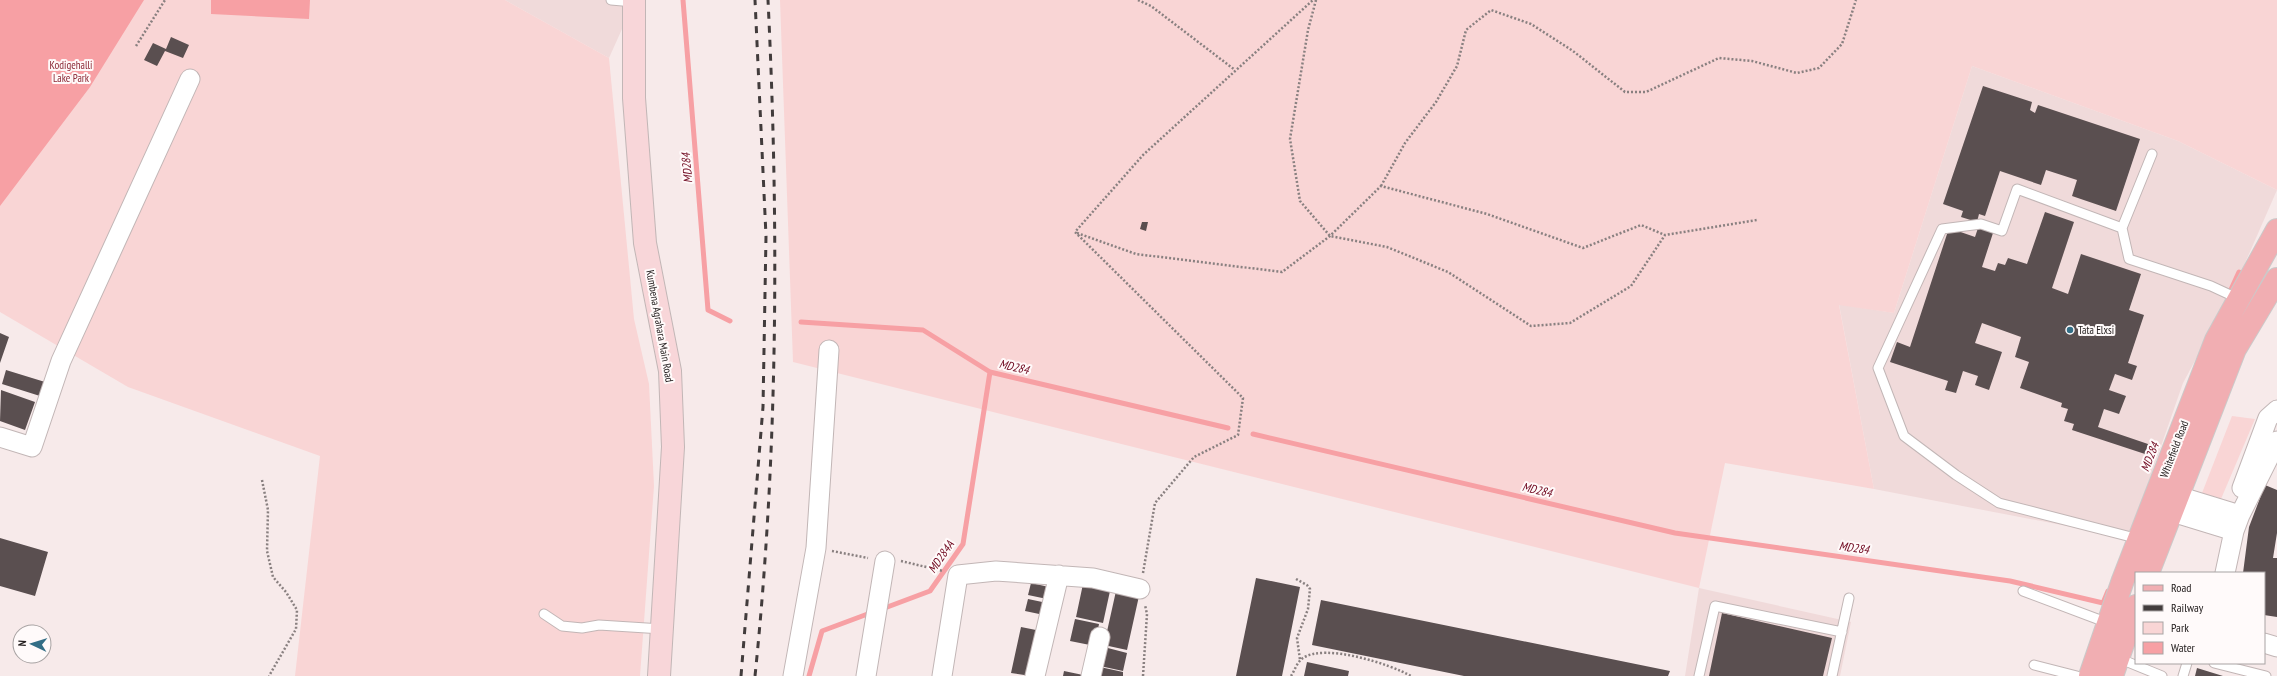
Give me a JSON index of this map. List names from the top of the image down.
{
  "streets": {
    "main road": ["Whitefield Road"],
    "street": ["Kumbena Agrahara Main Road"]
  },
  "water": ["MD284", "MD284A"],
  "parks": ["Kodigehalli Lake Park"],
  "places": ["Tata Elxsi"],
  "legend": [
    "Road",
    "Railway",
    "Park",
    "Water"
  ],
  "north": "left"
}
